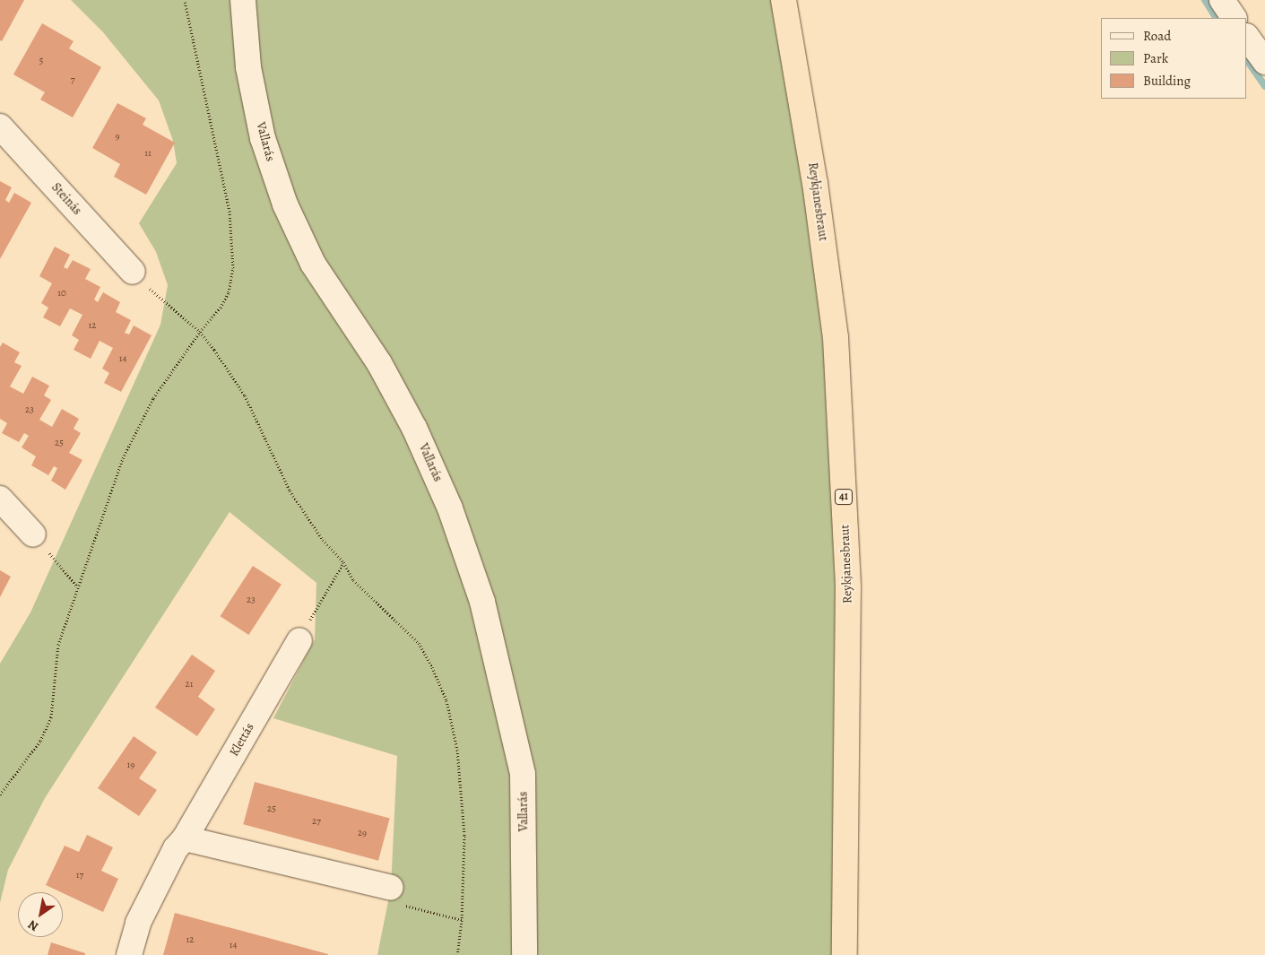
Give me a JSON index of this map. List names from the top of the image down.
{
  "streets": {
    "highway": ["Reykjanesbraut", "41"],
    "street": ["Vallarás", "Steinás", "Klettás"]
  },
  "house_numbers": [
    "5",
    "7",
    "9",
    "11",
    "10",
    "12",
    "14",
    "23",
    "25",
    "23",
    "21",
    "19",
    "25",
    "27",
    "29",
    "17",
    "12",
    "14"
  ],
  "legend": ["Road", "Park", "Building"],
  "north": "bottom left"
}
